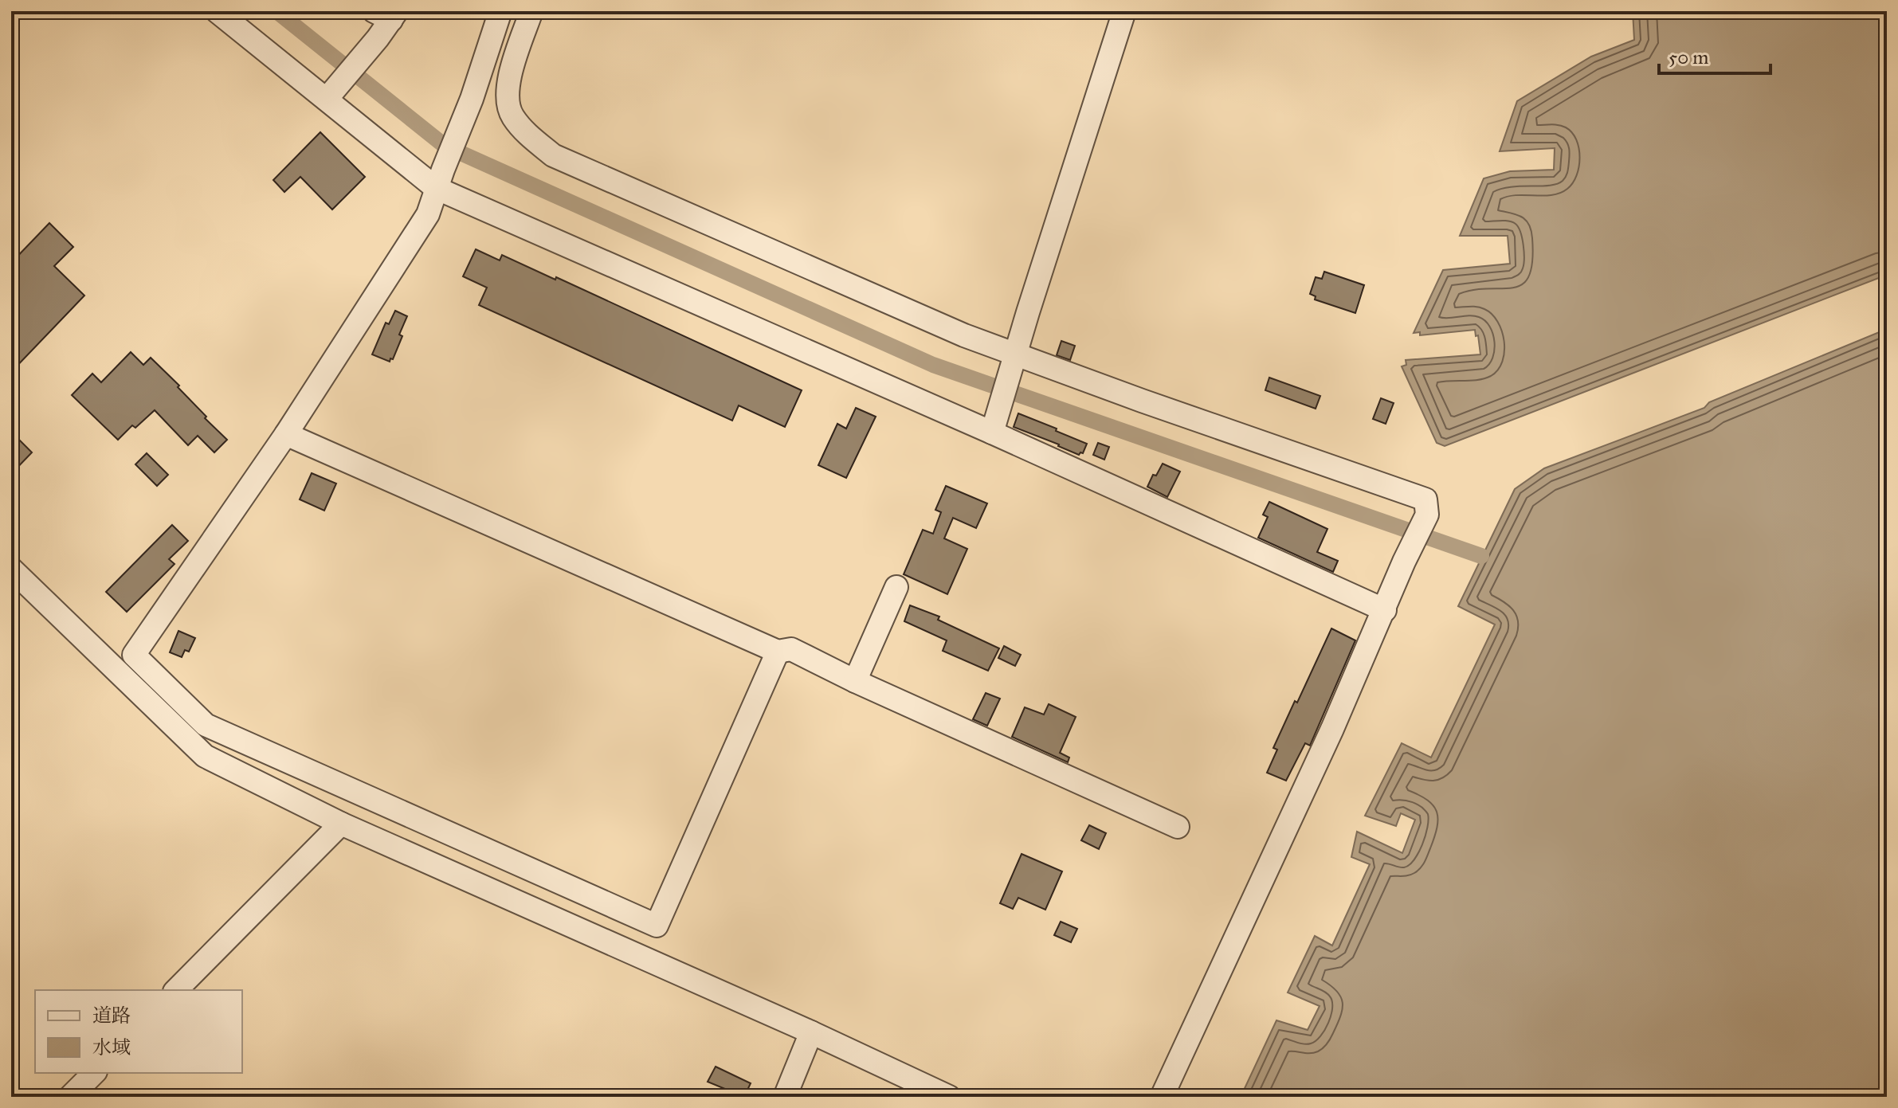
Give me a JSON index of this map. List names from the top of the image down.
{
  "legend": ["道路", "水域"],
  "scale_bar": "50 m"
}
